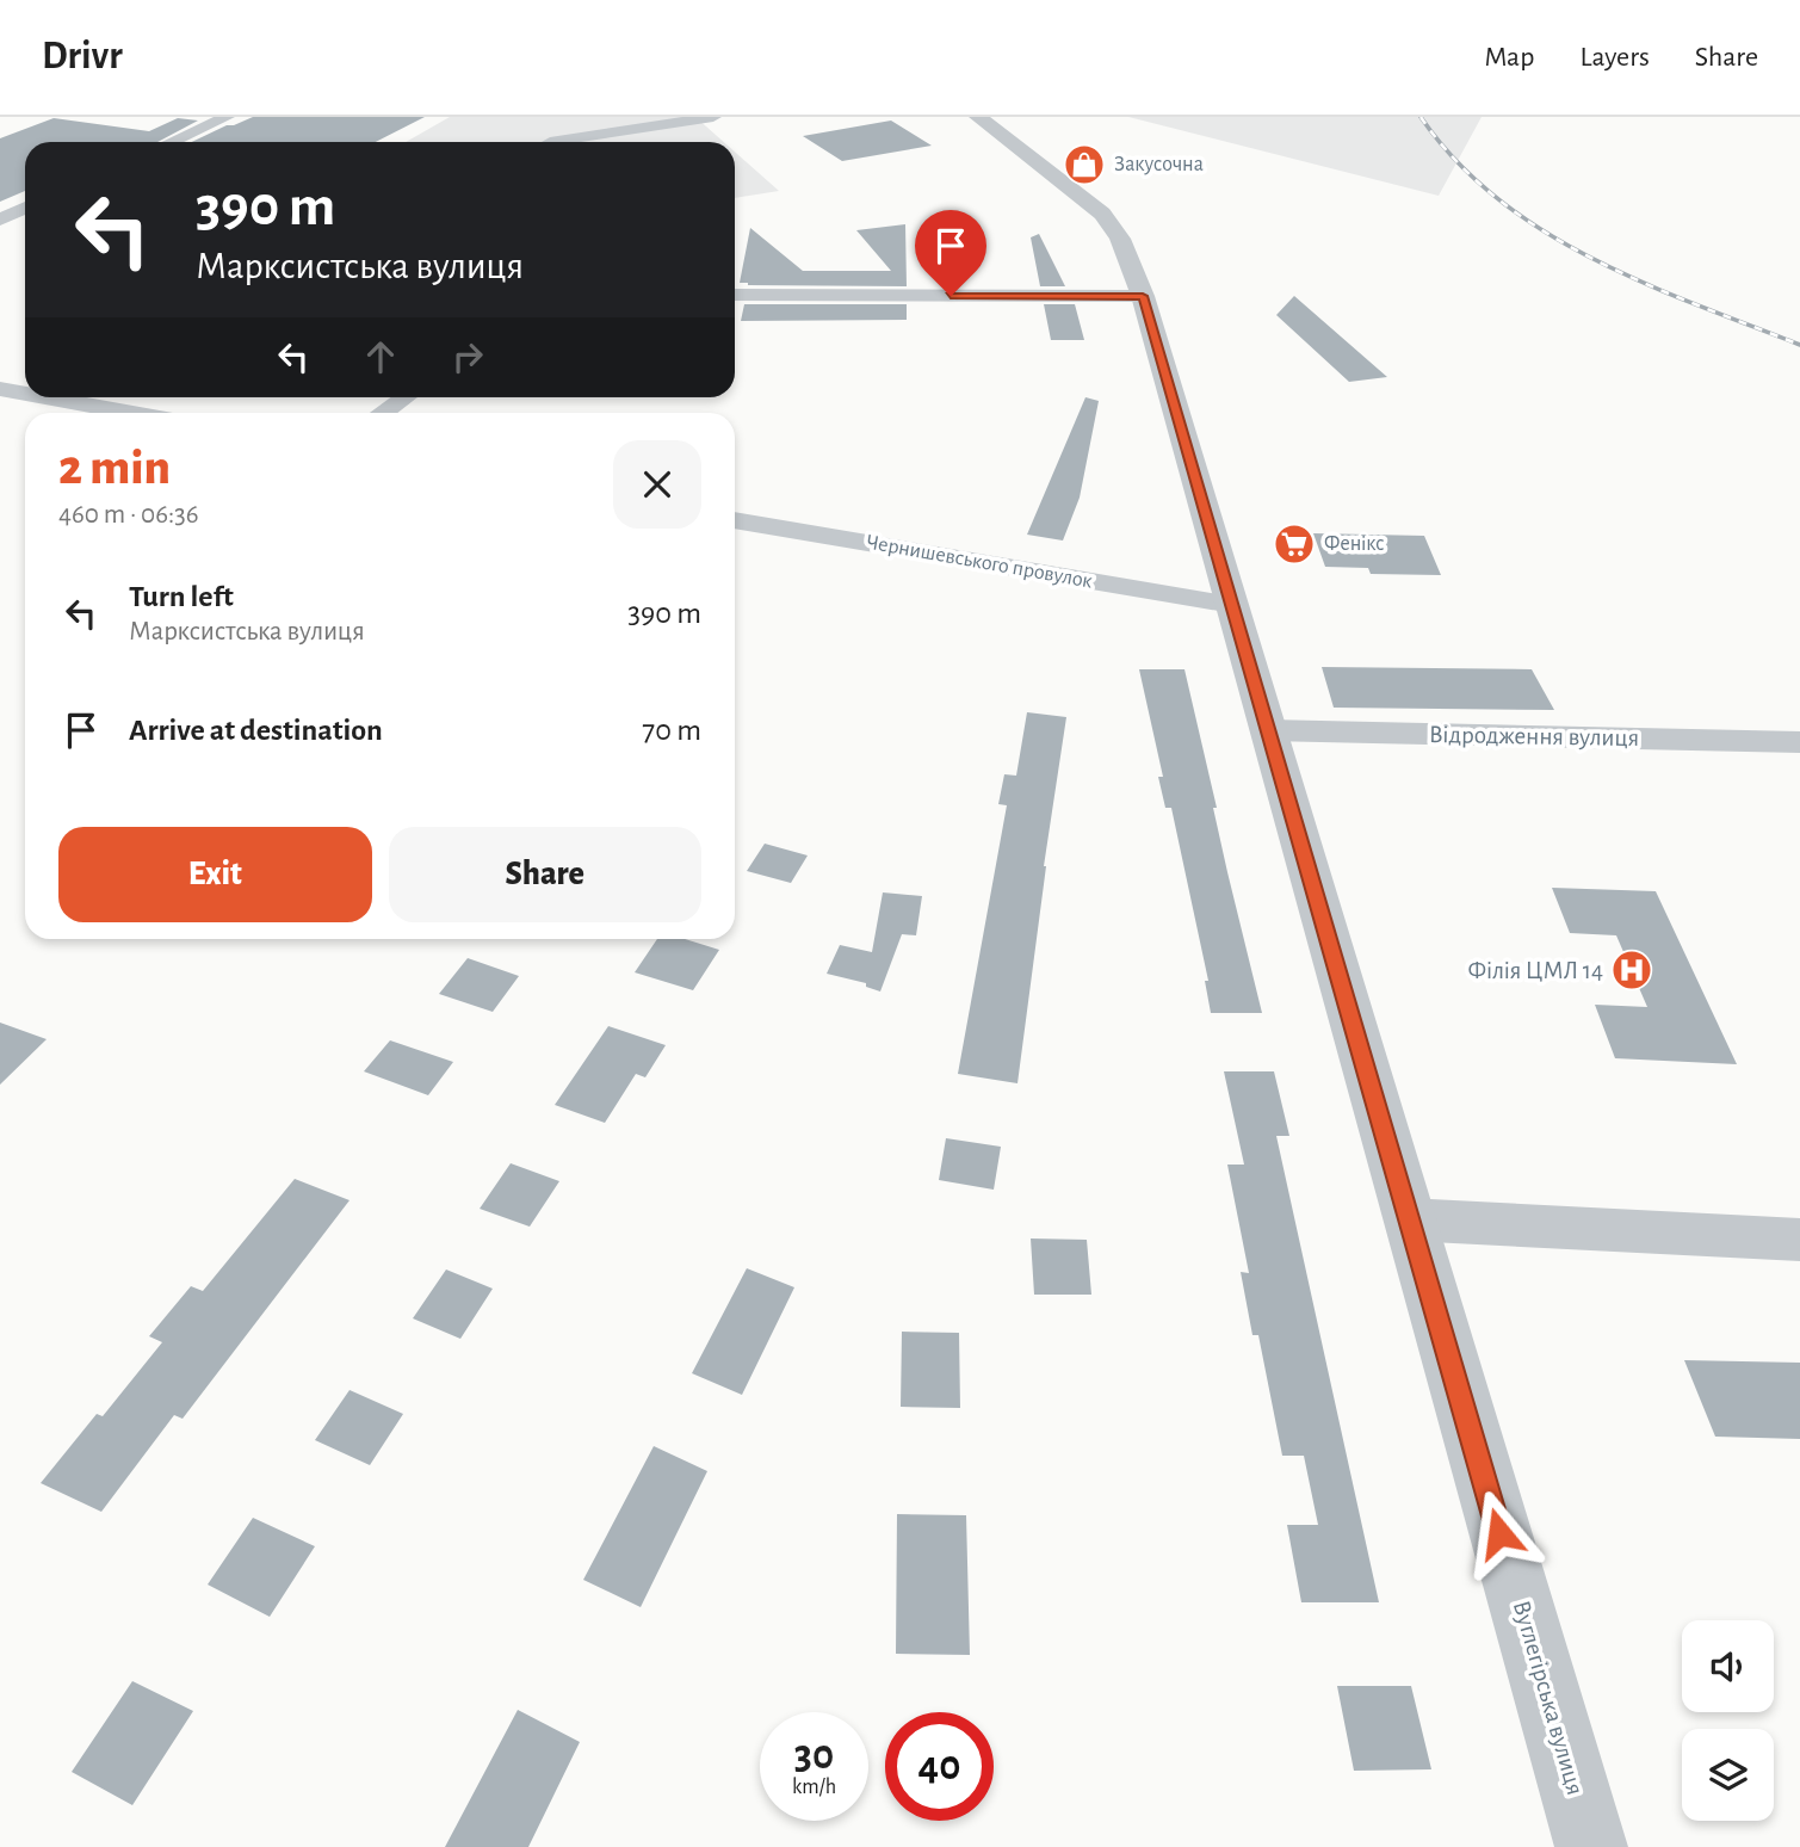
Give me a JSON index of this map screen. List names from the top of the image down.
{
  "streets": {
    "street": ["Чернишевського провулок", "Відродження вулиця", "Вуглегірська вулиця"]
  },
  "crossings": [
    ["Чернишевського провулок", "Вуглегірська вулиця"],
    ["Відродження вулиця", "Вуглегірська вулиця"]
  ],
  "places": {
    "shop": ["Закусочна"],
    "supermarket": ["Фенікс"],
    "hospital": ["Філія ЦМЛ 14"]
  },
  "page": {
    "header": "Drivr",
    "nav": ["Map", "Layers", "Share"],
    "turn": ["390 m", "Марксистська вулиця"],
    "heading": ["2 min", "460 m · 06:36"],
    "list": [
      {
        "name": "Turn left",
        "note": "Марксистська вулиця",
        "value": "390 m"
      },
      {
        "name": "Arrive at destination",
        "value": "70 m"
      }
    ],
    "buttons": ["Exit", "Share"],
    "speed": "30 km/h",
    "limit": "40"
  }
}
